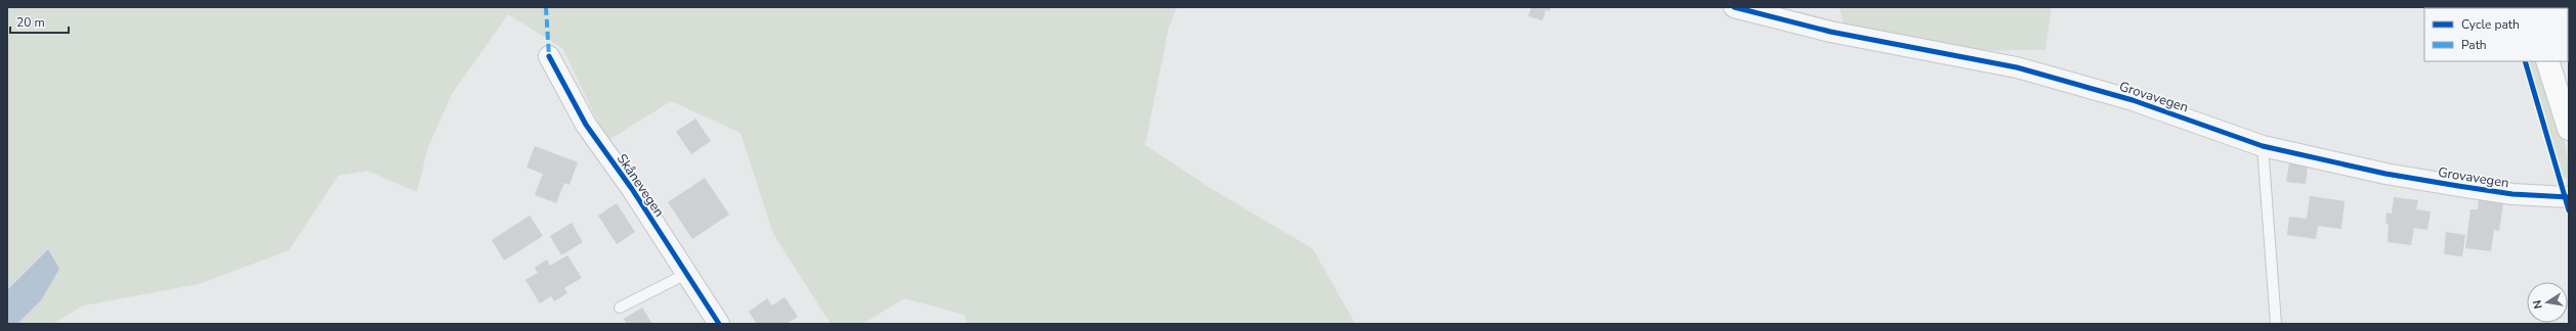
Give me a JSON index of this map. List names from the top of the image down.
{
  "streets": {
    "street": ["Grovavegen", "Skånevegen"]
  },
  "legend": ["Cycle path", "Path"],
  "scale_bar": "20 m",
  "north": "left"
}
